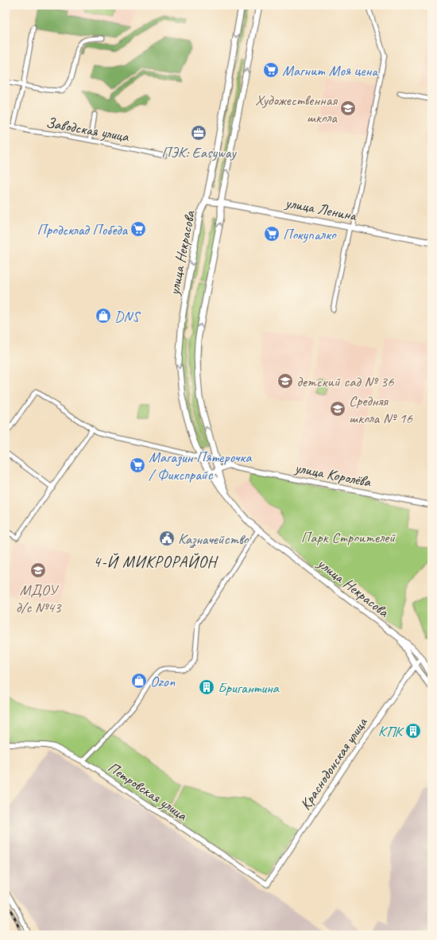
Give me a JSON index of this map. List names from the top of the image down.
{
  "streets": {
    "main road": ["улица Ленина", "улица Некрасова"],
    "street": [
      "Заводская улица",
      "улица Королёва",
      "Краснодонская улица",
      "Петровская улица"
    ]
  },
  "crossings": [
    ["улица Ленина", "улица Некрасова"],
    ["улица Некрасова", "улица Королёва"],
    ["улица Некрасова", "Краснодонская улица"],
    ["Краснодонская улица", "Петровская улица"]
  ],
  "districts": ["4-Й МИКРОРАЙОН"],
  "parks": ["Парк Строителей"],
  "places": {
    "supermarket": [
      "Магнит Моя цена",
      "Продсклад Победа",
      "Покупалко",
      "Магазин Пятерочка / Фикспрайс"
    ],
    "school or university": [
      "Художественная школа",
      "детский сад № 36",
      "Средняя школа № 16",
      "МДОУ д/с №43"
    ],
    "office": ["ПЭК: Easyway"],
    "shop": ["DNS", "Ozon"],
    "public building": ["Казначейство"],
    "building": ["Бригантина", "КПК"]
  }
}
